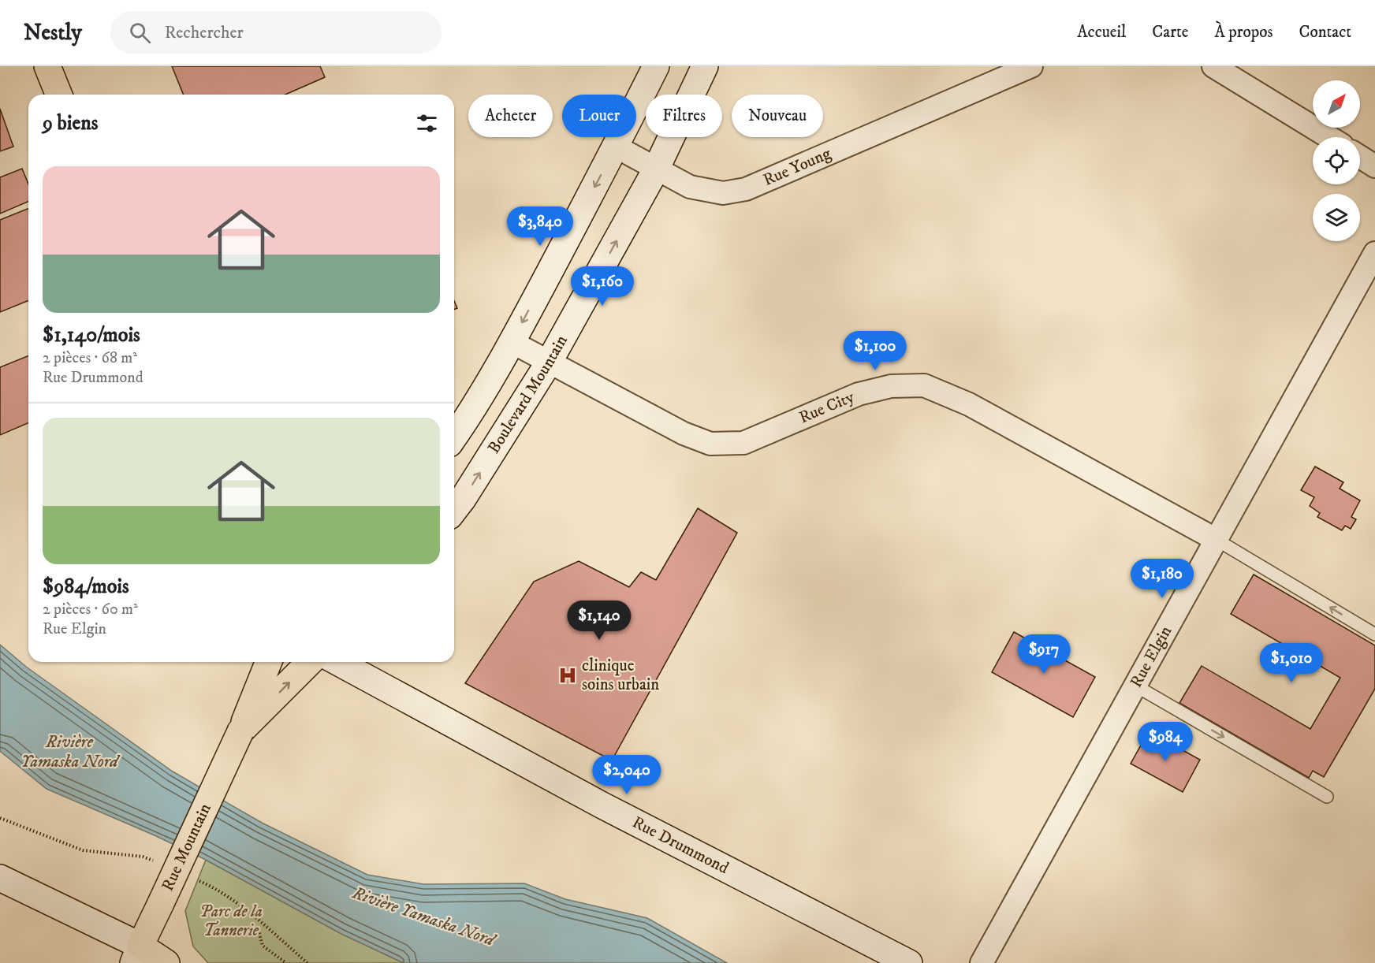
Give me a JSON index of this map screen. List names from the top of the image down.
{
  "streets": {
    "main road": ["Rue Mountain"],
    "street": [
      "Rue Young",
      "Boulevard Mountain",
      "Rue City",
      "Rue Elgin",
      "Rue Drummond"
    ]
  },
  "crossings": [
    ["Rue Young", "Boulevard Mountain"],
    ["Boulevard Mountain", "Rue City"],
    ["Rue City", "Rue Elgin"]
  ],
  "water": ["Rivière Yamaska Nord"],
  "parks": ["Parc de la Tannerie"],
  "places": {
    "hospital": ["clinique soins urbain"]
  },
  "north": "top right",
  "page": {
    "header": "Nestly",
    "search": "Rechercher",
    "nav": [
      "Accueil",
      "Carte",
      "À propos",
      "Contact"
    ],
    "chip": [
      "Acheter",
      "Louer",
      "Filtres",
      "Nouveau"
    ],
    "heading": "9 biens",
    "list": [
      {
        "name": "$1,140/mois",
        "note": "2 pièces · 68 m² · Rue Drummond"
      },
      {
        "name": "$984/mois",
        "note": "2 pièces · 60 m² · Rue Elgin"
      }
    ],
    "price": [
      "$3,840",
      "$1,160",
      "$1,100",
      "$1,180",
      "$1,140",
      "$917",
      "$1,010",
      "$984",
      "$2,040"
    ]
  }
}
